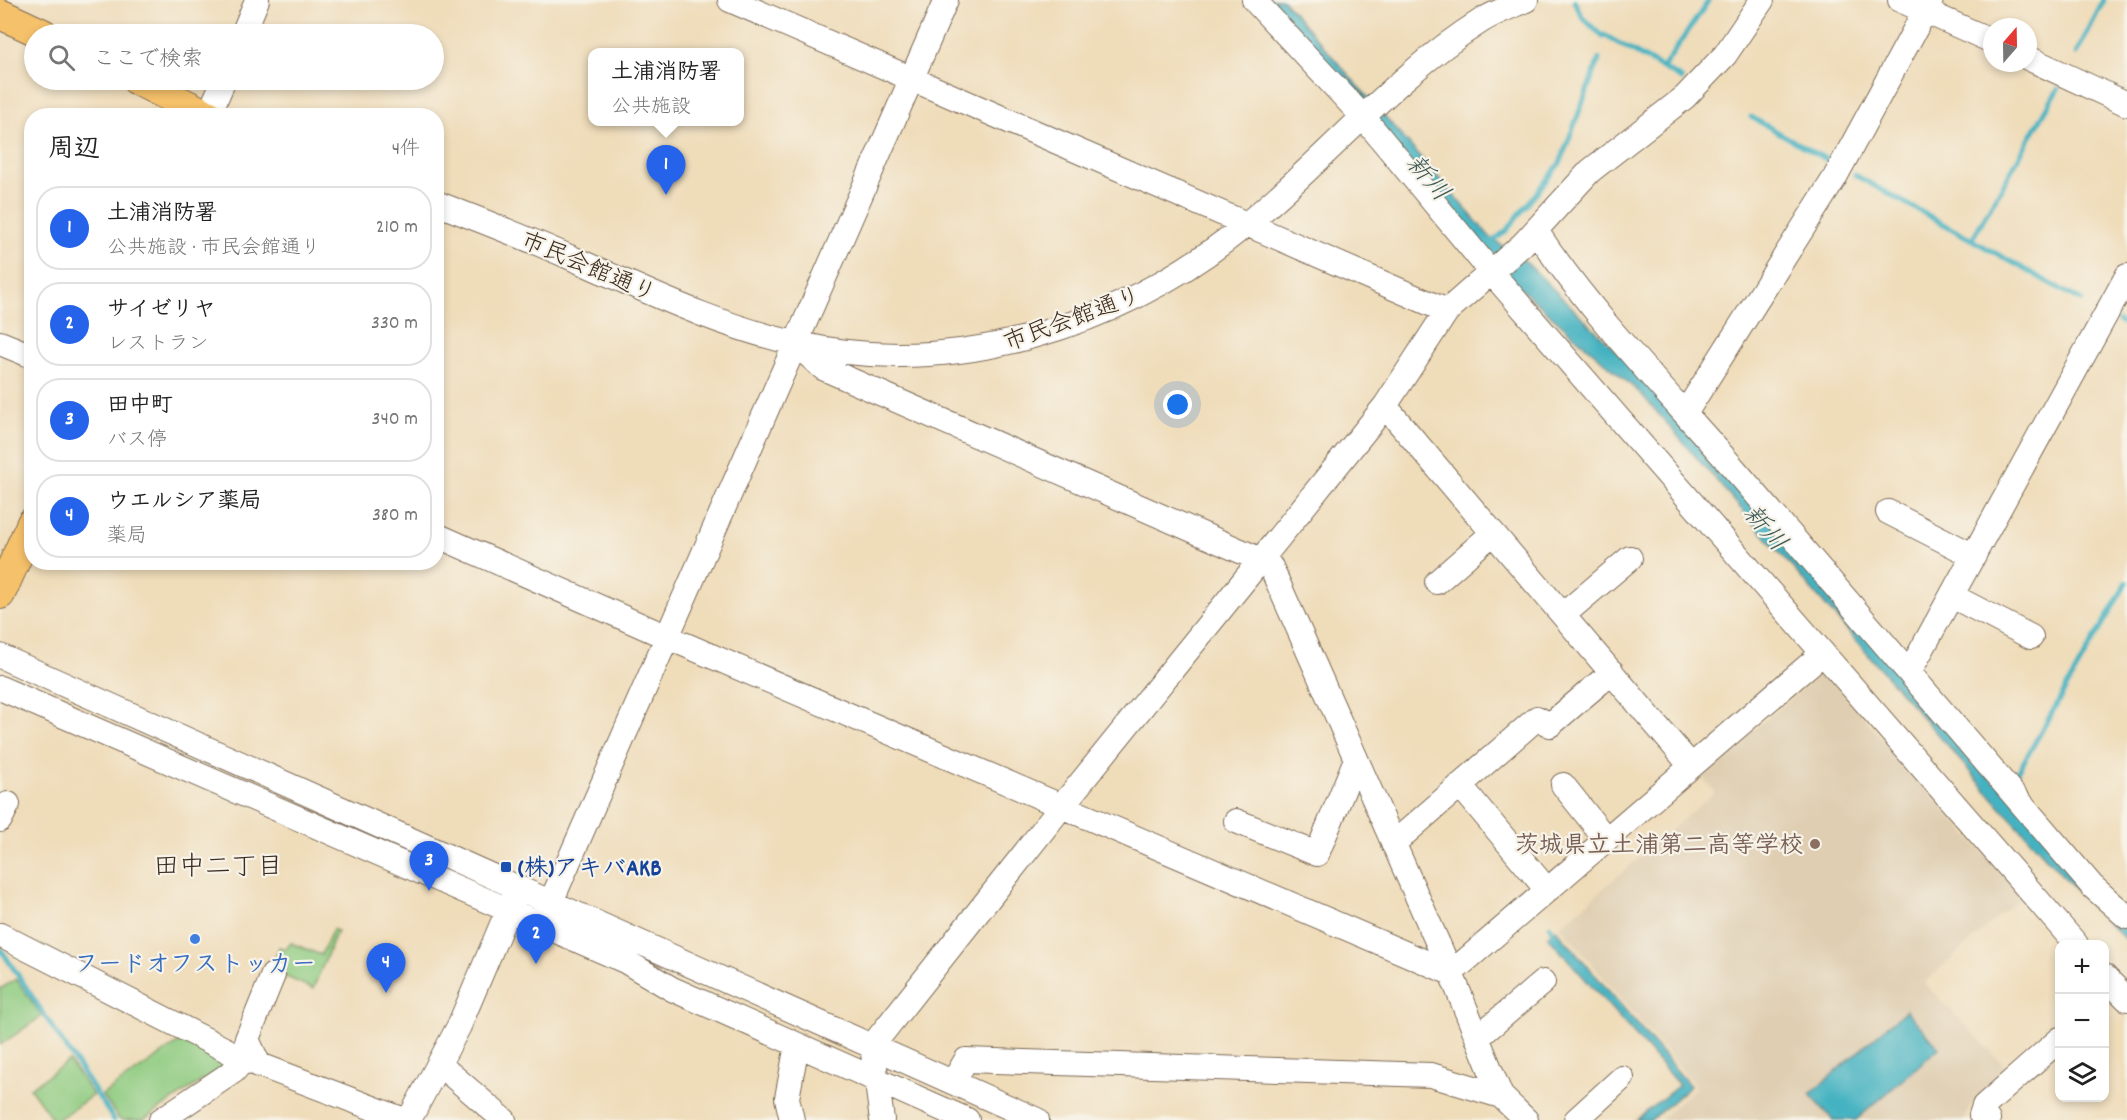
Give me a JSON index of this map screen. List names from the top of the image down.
{
  "streets": {
    "street": ["市民会館通り"]
  },
  "districts": ["田中二丁目"],
  "water": ["新川"],
  "places": {
    "other": ["茨城県立土浦第二高等学校", "フードオフストッカー"],
    "transit": ["(株)アキバAKB"]
  },
  "north": "top",
  "page": {
    "search": "ここで検索",
    "popup": ["土浦消防署", "公共施設"],
    "heading": ["周辺", "4件"],
    "pins": [
      "1",
      "3",
      "2",
      "4"
    ],
    "list": [
      {
        "mark": "1",
        "name": "土浦消防署",
        "note": "公共施設 · 市民会館通り",
        "value": "210 m"
      },
      {
        "mark": "2",
        "name": "サイゼリヤ",
        "note": "レストラン",
        "value": "330 m"
      },
      {
        "mark": "3",
        "name": "田中町",
        "note": "バス停",
        "value": "340 m"
      },
      {
        "mark": "4",
        "name": "ウエルシア薬局",
        "note": "薬局",
        "value": "380 m"
      }
    ],
    "map_buttons": ["+", "−"]
  }
}
